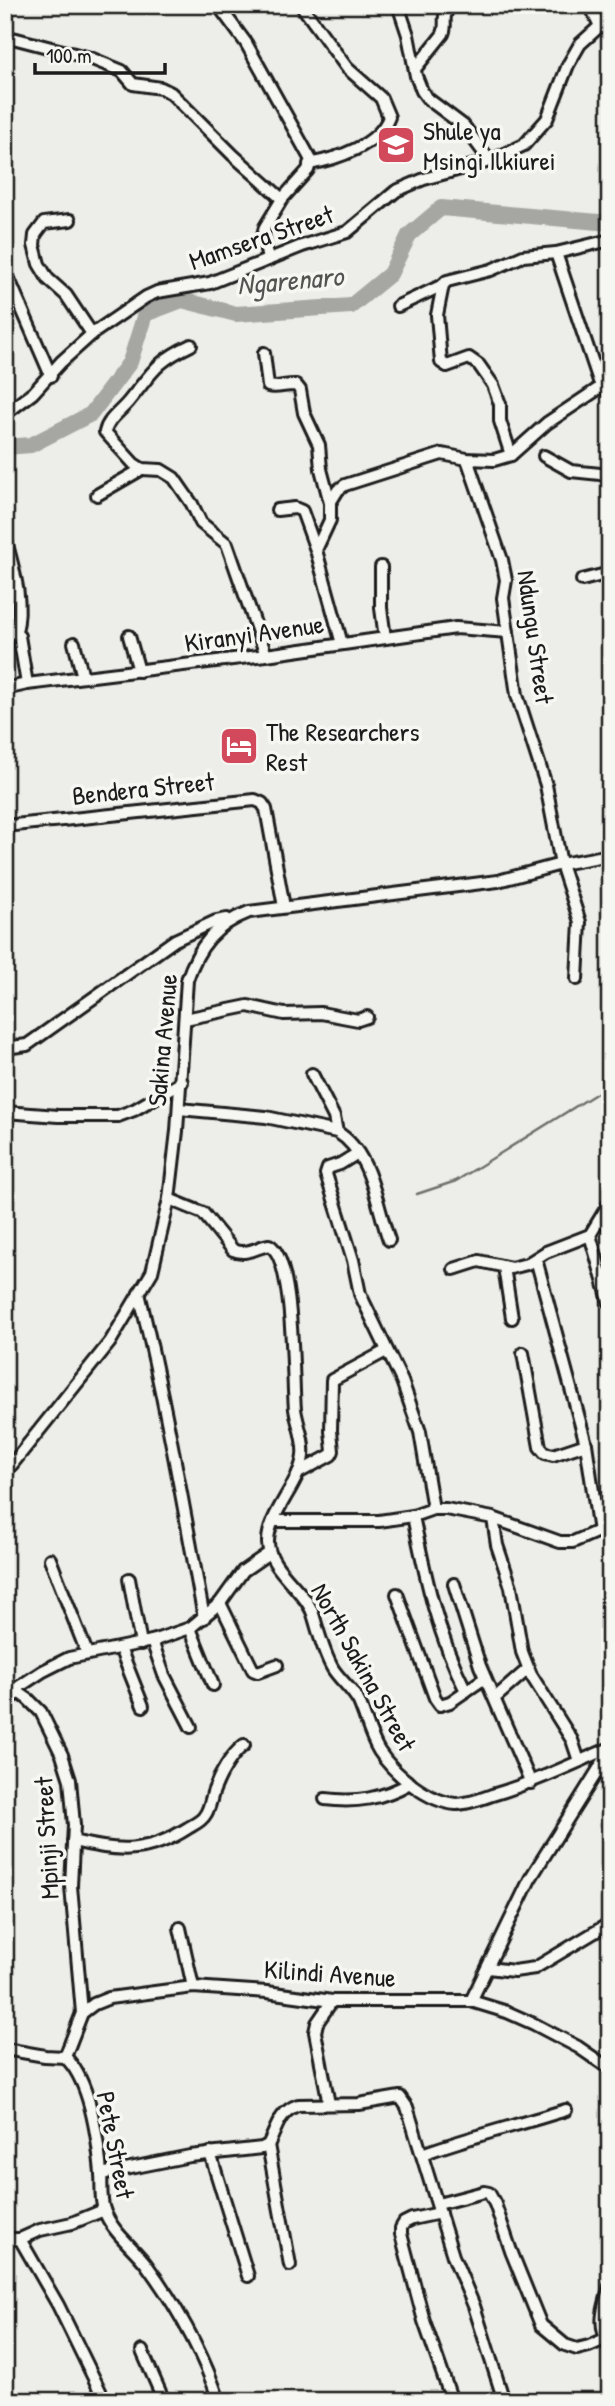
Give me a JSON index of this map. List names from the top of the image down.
{
  "streets": {
    "street": [
      "Mamsera Street",
      "Kiranyi Avenue",
      "Ndungu Street",
      "Bendera Street",
      "Sakina Avenue",
      "North Sakina Street",
      "Mpinji Street",
      "Kilindi Avenue",
      "Pete Street"
    ]
  },
  "crossings": [
    ["Kiranyi Avenue", "Ndungu Street"],
    ["Ndungu Street", "Sakina Avenue"],
    ["Bendera Street", "Sakina Avenue"],
    ["Mpinji Street", "Kilindi Avenue"]
  ],
  "water": ["Ngarenaro"],
  "places": {
    "school or university": ["Shule ya Msingi Ilkiurei"],
    "hotel": ["The Researchers Rest"]
  },
  "scale_bar": "100 m"
}
